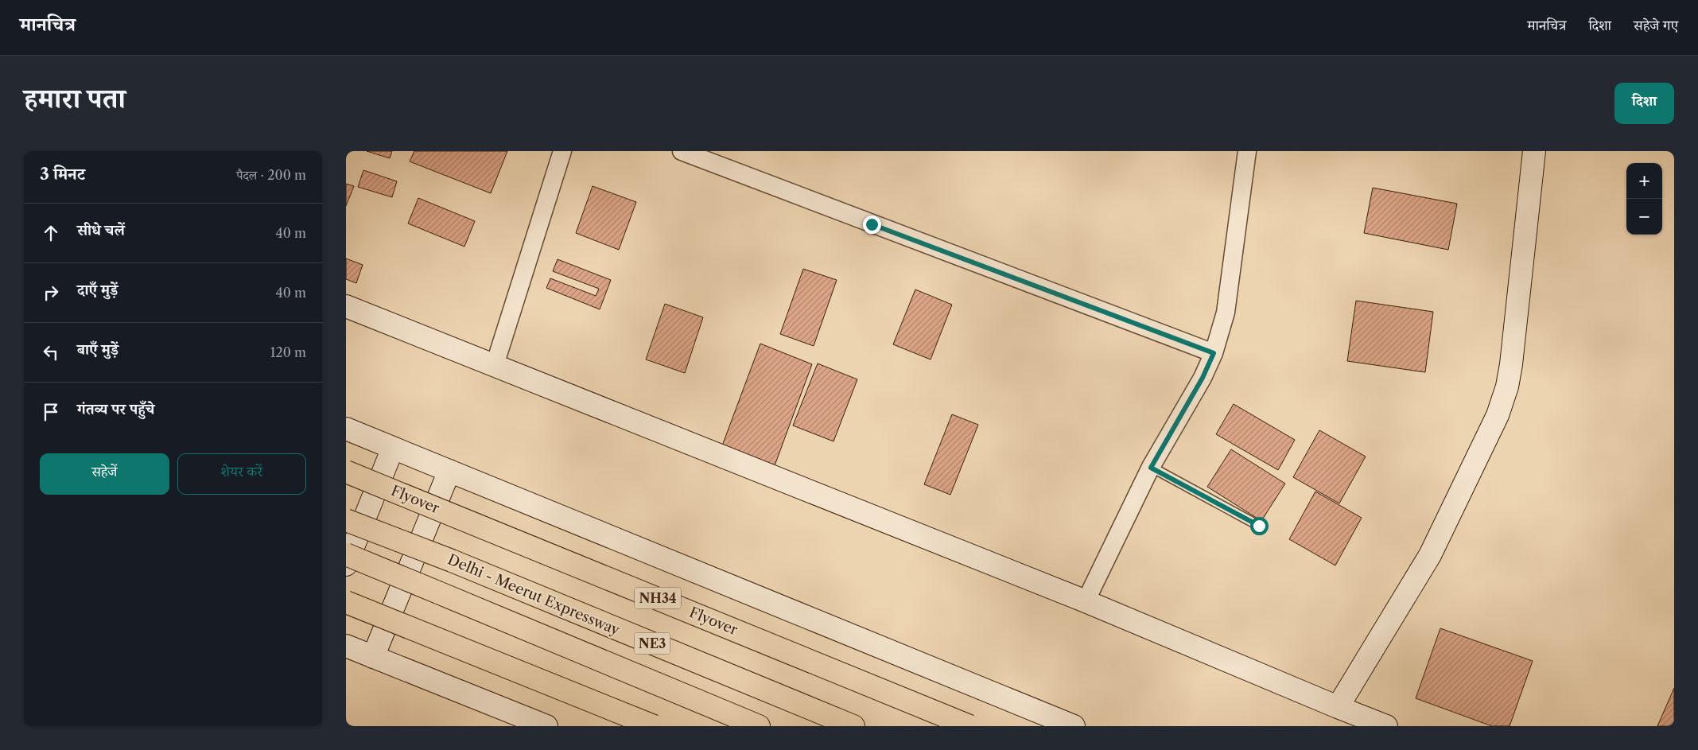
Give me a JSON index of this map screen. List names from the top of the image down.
{
  "streets": {
    "highway": [
      "Flyover",
      "Delhi - Meerut Expressway",
      "NH34",
      "NE3"
    ]
  },
  "page": {
    "header": "मानचित्र",
    "nav": ["मानचित्र", "दिशा", "सहेजे गए"],
    "title": "हमारा पता",
    "buttons": [
      "दिशा",
      ["सहेजें", "शेयर करें"]
    ],
    "heading": ["3 मिनट", "पैदल · 200 m"],
    "map_buttons": ["+", "−"],
    "list": [
      ["सीधे चलें", "40 m"],
      ["दाएँ मुड़ें", "40 m"],
      ["बाएँ मुड़ें", "120 m"],
      "गंतव्य पर पहुँचे"
    ]
  }
}
